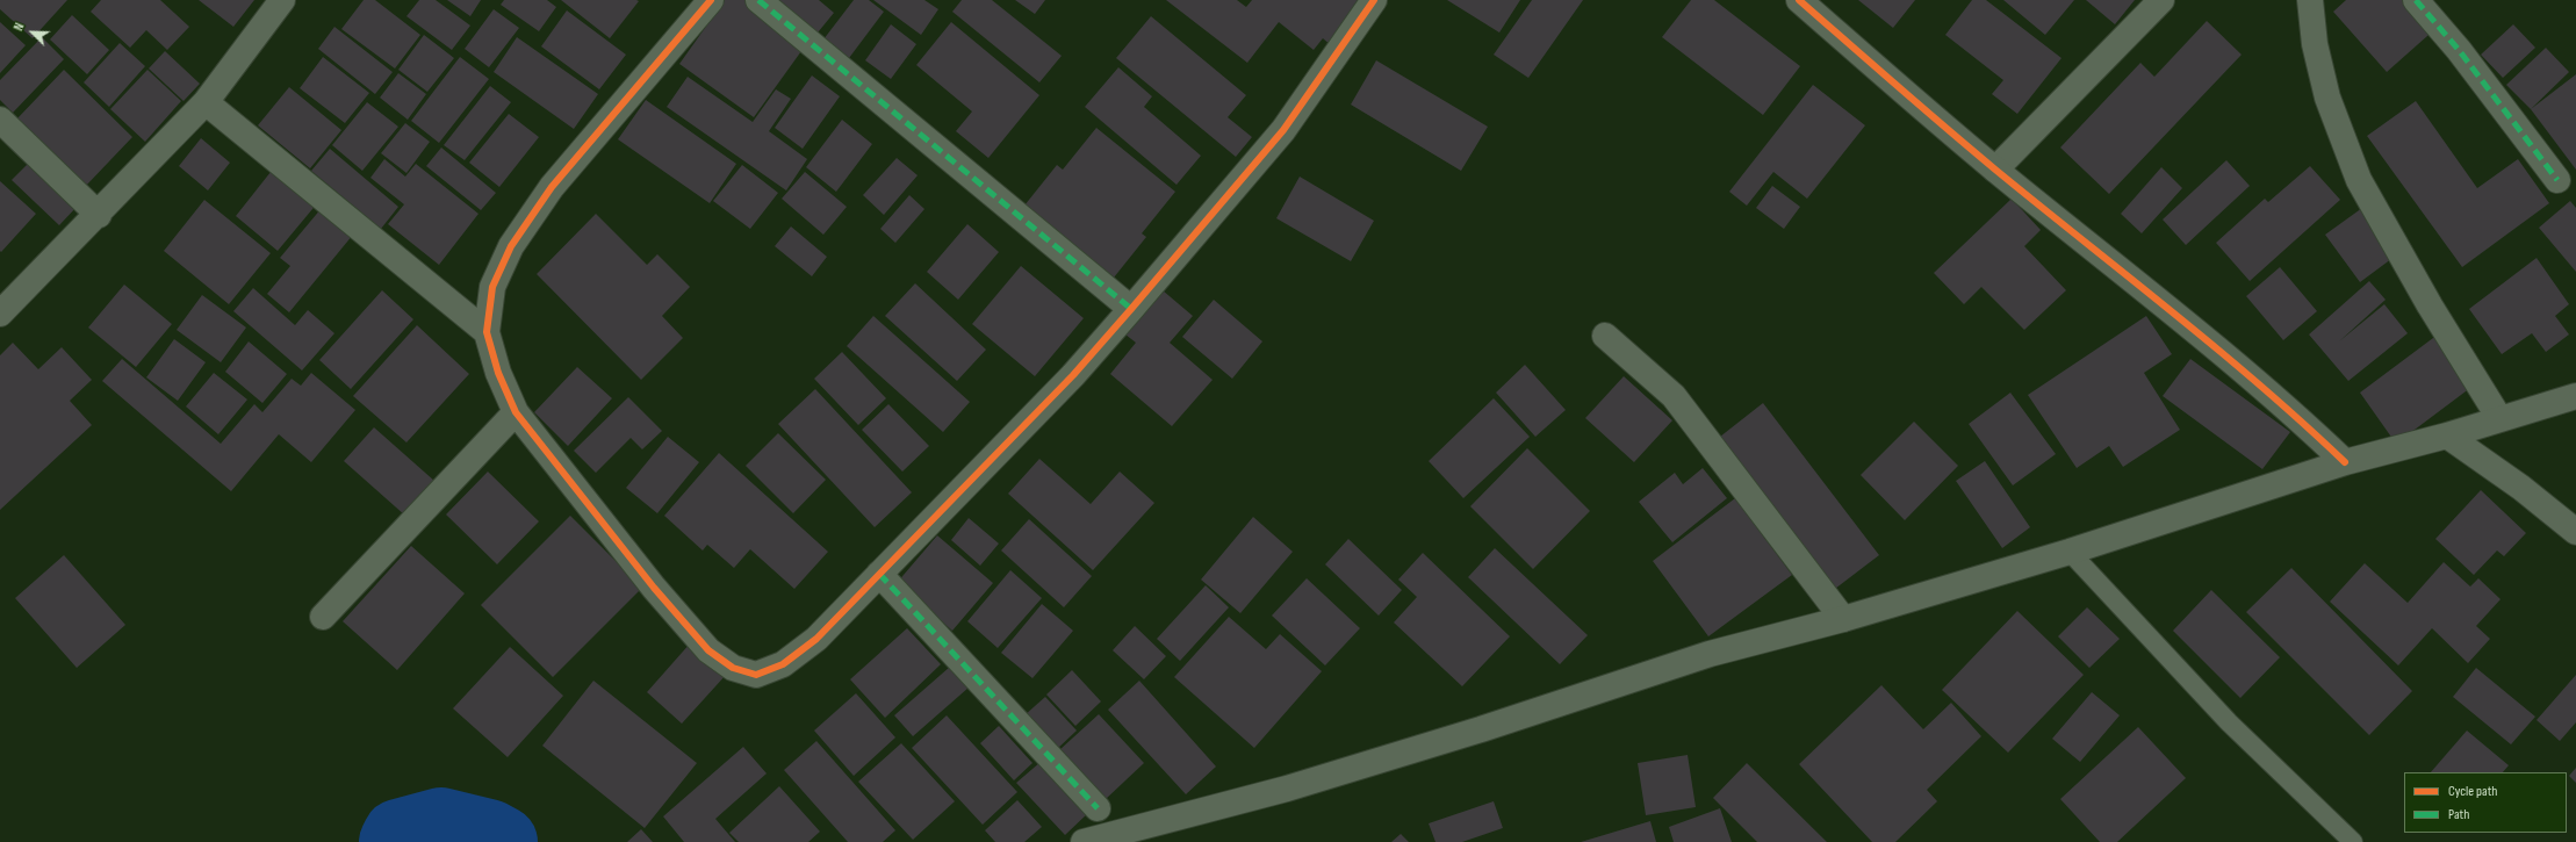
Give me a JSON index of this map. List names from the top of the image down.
{
  "legend": ["Cycle path", "Path"],
  "north": "top left"
}
